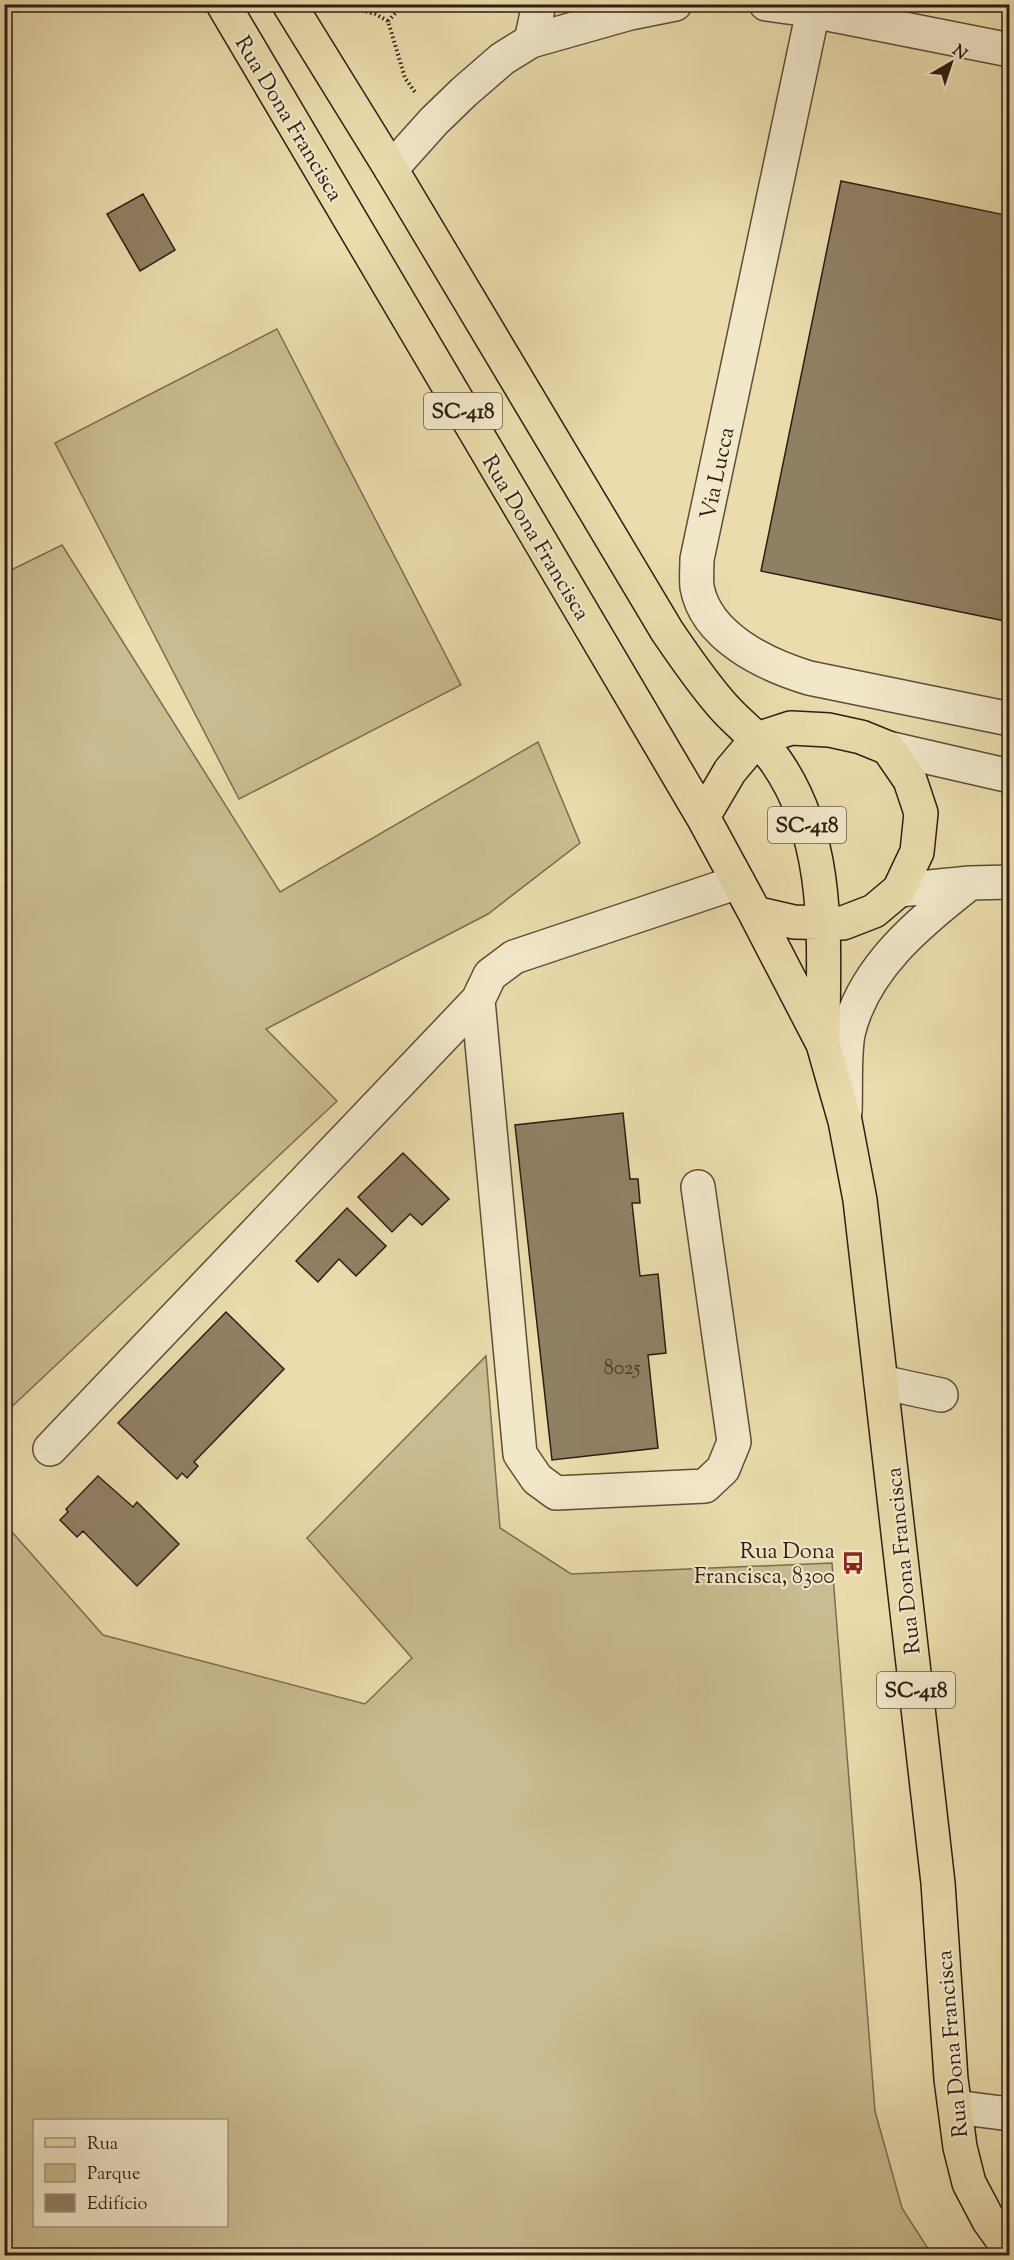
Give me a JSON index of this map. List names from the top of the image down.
{
  "streets": {
    "main road": ["Rua Dona Francisca", "SC-418"],
    "street": ["Via Lucca"]
  },
  "places": {
    "bus stop": ["Rua Dona Francisca, 8300"]
  },
  "house_numbers": ["8025"],
  "legend": ["Rua", "Parque", "Edifício"],
  "north": "top right"
}
